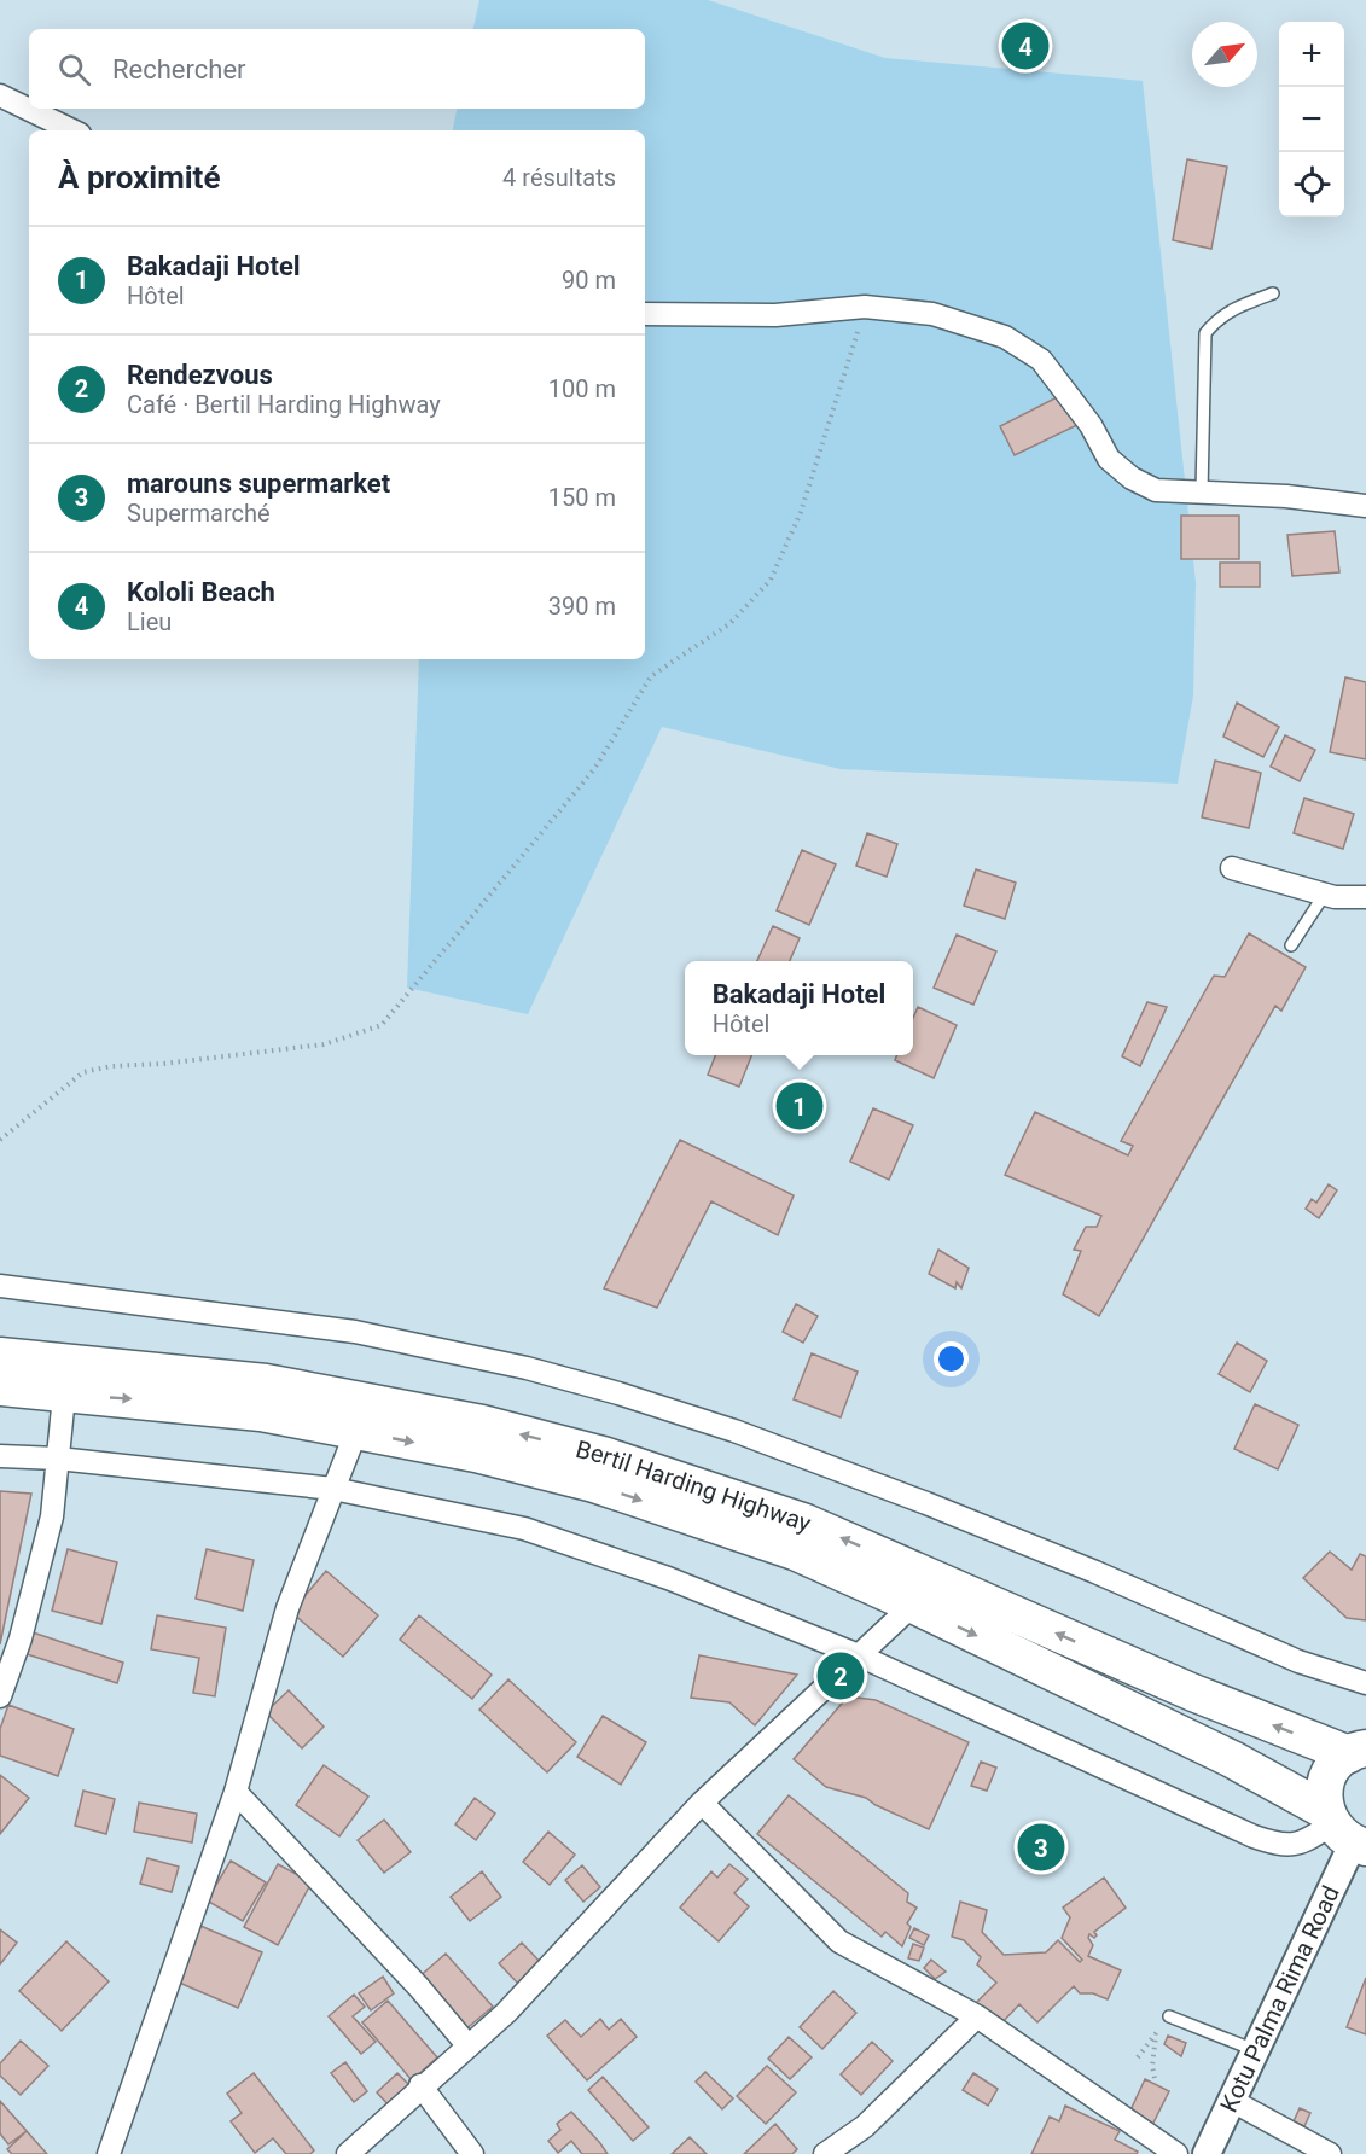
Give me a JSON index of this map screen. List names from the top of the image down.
{
  "streets": {
    "main road": ["Bertil Harding Highway"],
    "street": ["Kotu Palma Rima Road"]
  },
  "crossings": [
    ["Bertil Harding Highway", "Kotu Palma Rima Road"]
  ],
  "north": "top right",
  "page": {
    "pins": [
      "4",
      "1",
      "2",
      "3"
    ],
    "map_buttons": ["+", "−"],
    "search": "Rechercher",
    "heading": ["À proximité", "4 résultats"],
    "list": [
      {
        "mark": "1",
        "name": "Bakadaji Hotel",
        "note": "Hôtel",
        "value": "90 m"
      },
      {
        "mark": "2",
        "name": "Rendezvous",
        "note": "Café · Bertil Harding Highway",
        "value": "100 m"
      },
      {
        "mark": "3",
        "name": "marouns supermarket",
        "note": "Supermarché",
        "value": "150 m"
      },
      {
        "mark": "4",
        "name": "Kololi Beach",
        "note": "Lieu",
        "value": "390 m"
      }
    ],
    "popup": ["Bakadaji Hotel", "Hôtel"]
  }
}
